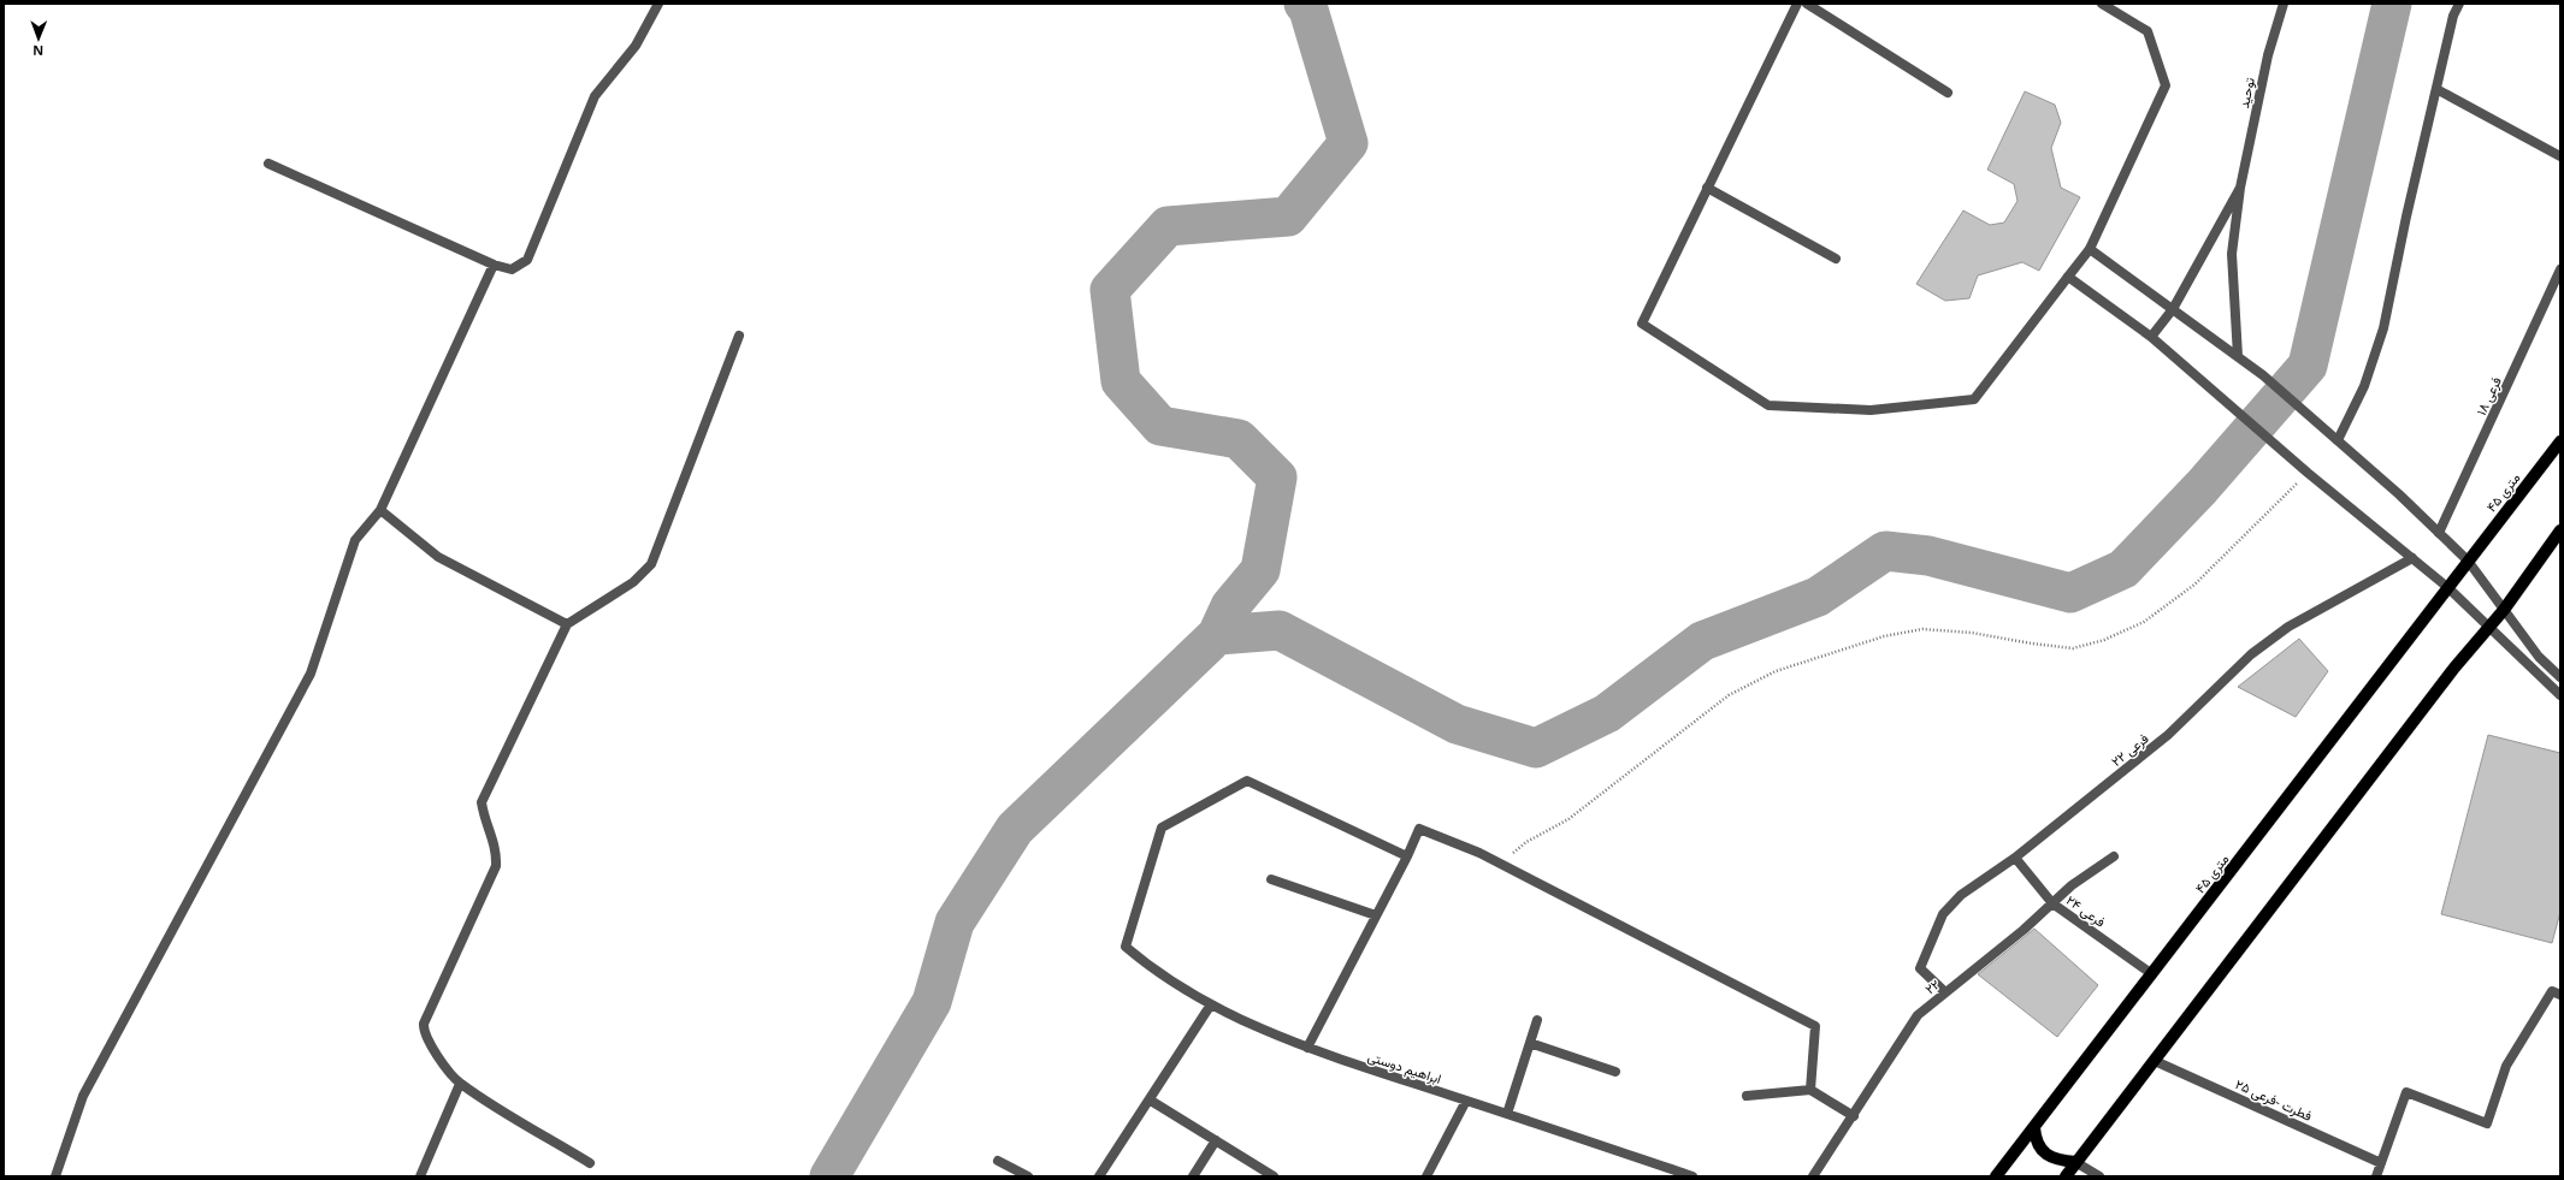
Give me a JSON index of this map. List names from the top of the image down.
{
  "streets": {
    "main road": ["۴۵ متری"],
    "street": [
      "توحید",
      "فرعی ۱۸",
      "فرعی ۲۲",
      "فرعی ۲۴",
      "۲۲",
      "ابراهیم دوستی",
      "فطرت -فرعی ۲۵"
    ]
  },
  "crossings": [
    ["۴۵ متری", "فرعی ۲۴"],
    ["فرعی ۲۲", "فرعی ۲۴"],
    ["فرعی ۲۲", "۲۲"],
    ["فرعی ۲۴", "۲۲"]
  ],
  "north": "bottom"
}
